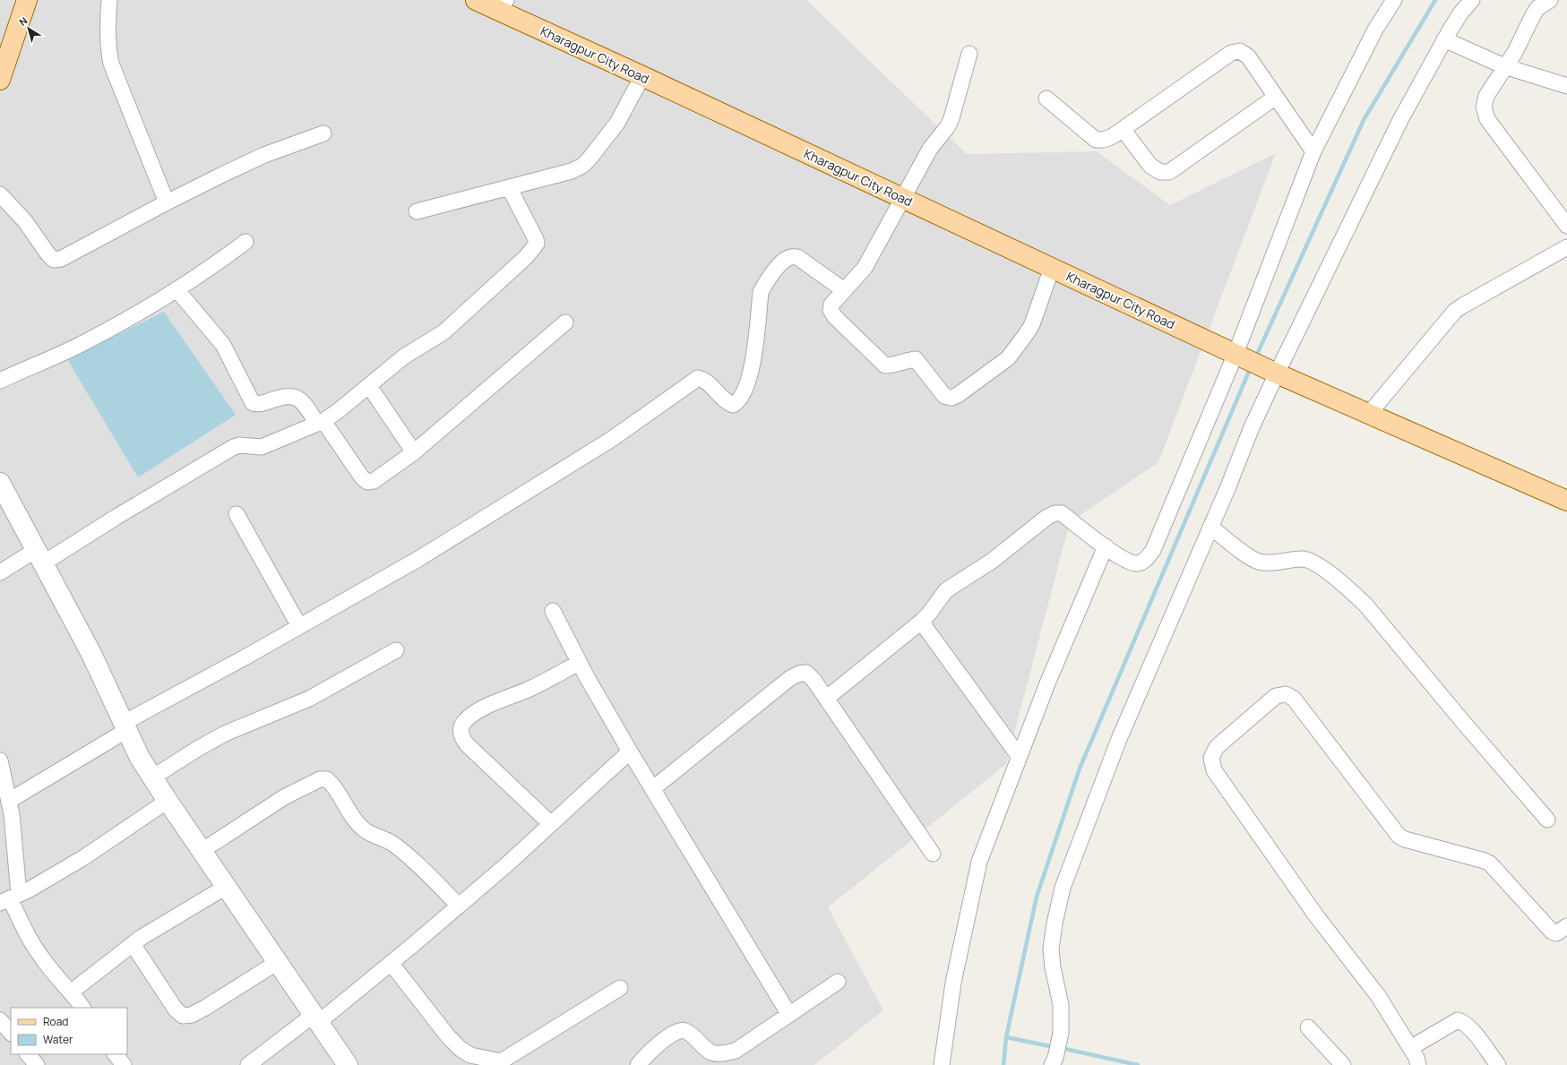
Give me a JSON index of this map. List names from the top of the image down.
{
  "streets": {
    "main road": ["Kharagpur City Road"]
  },
  "legend": ["Road", "Water"],
  "north": "top left"
}
